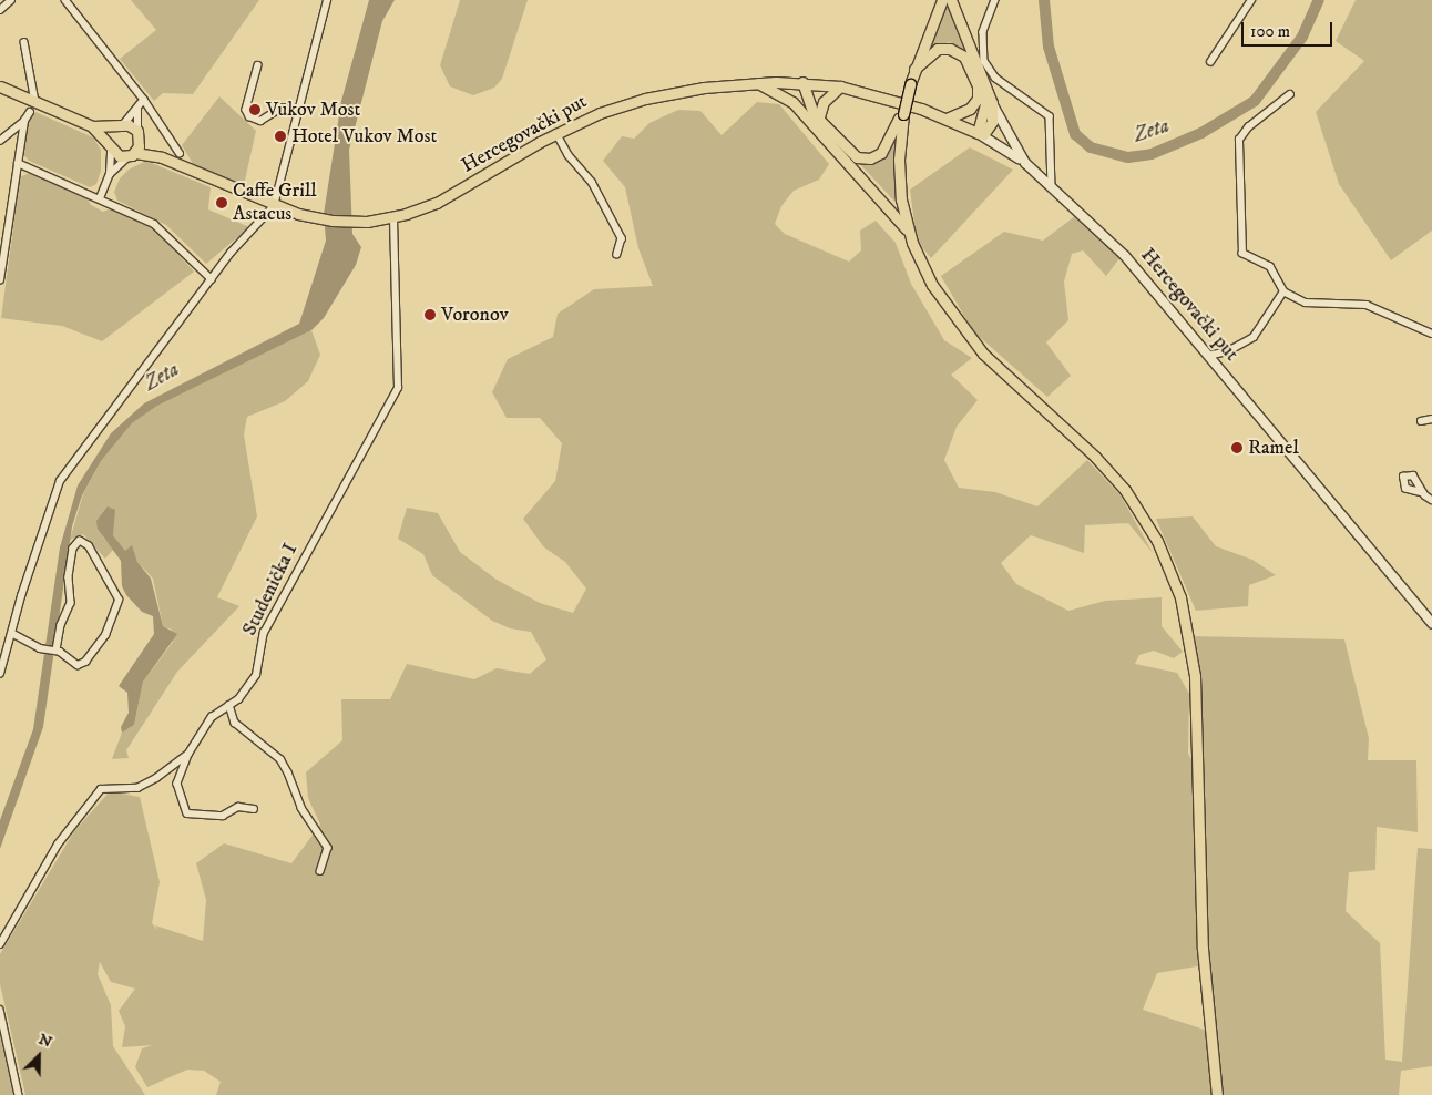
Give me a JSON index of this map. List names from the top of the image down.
{
  "streets": {
    "main road": ["Hercegovački put"],
    "street": ["Studenička I"]
  },
  "crossings": [
    ["Hercegovački put", "Studenička I"]
  ],
  "water": ["Zeta"],
  "places": [
    "Vukov Most",
    "Hotel Vukov Most",
    "Caffe Grill Astacus",
    "Voronov",
    "Ramel"
  ],
  "scale_bar": "100 m",
  "north": "top right"
}
